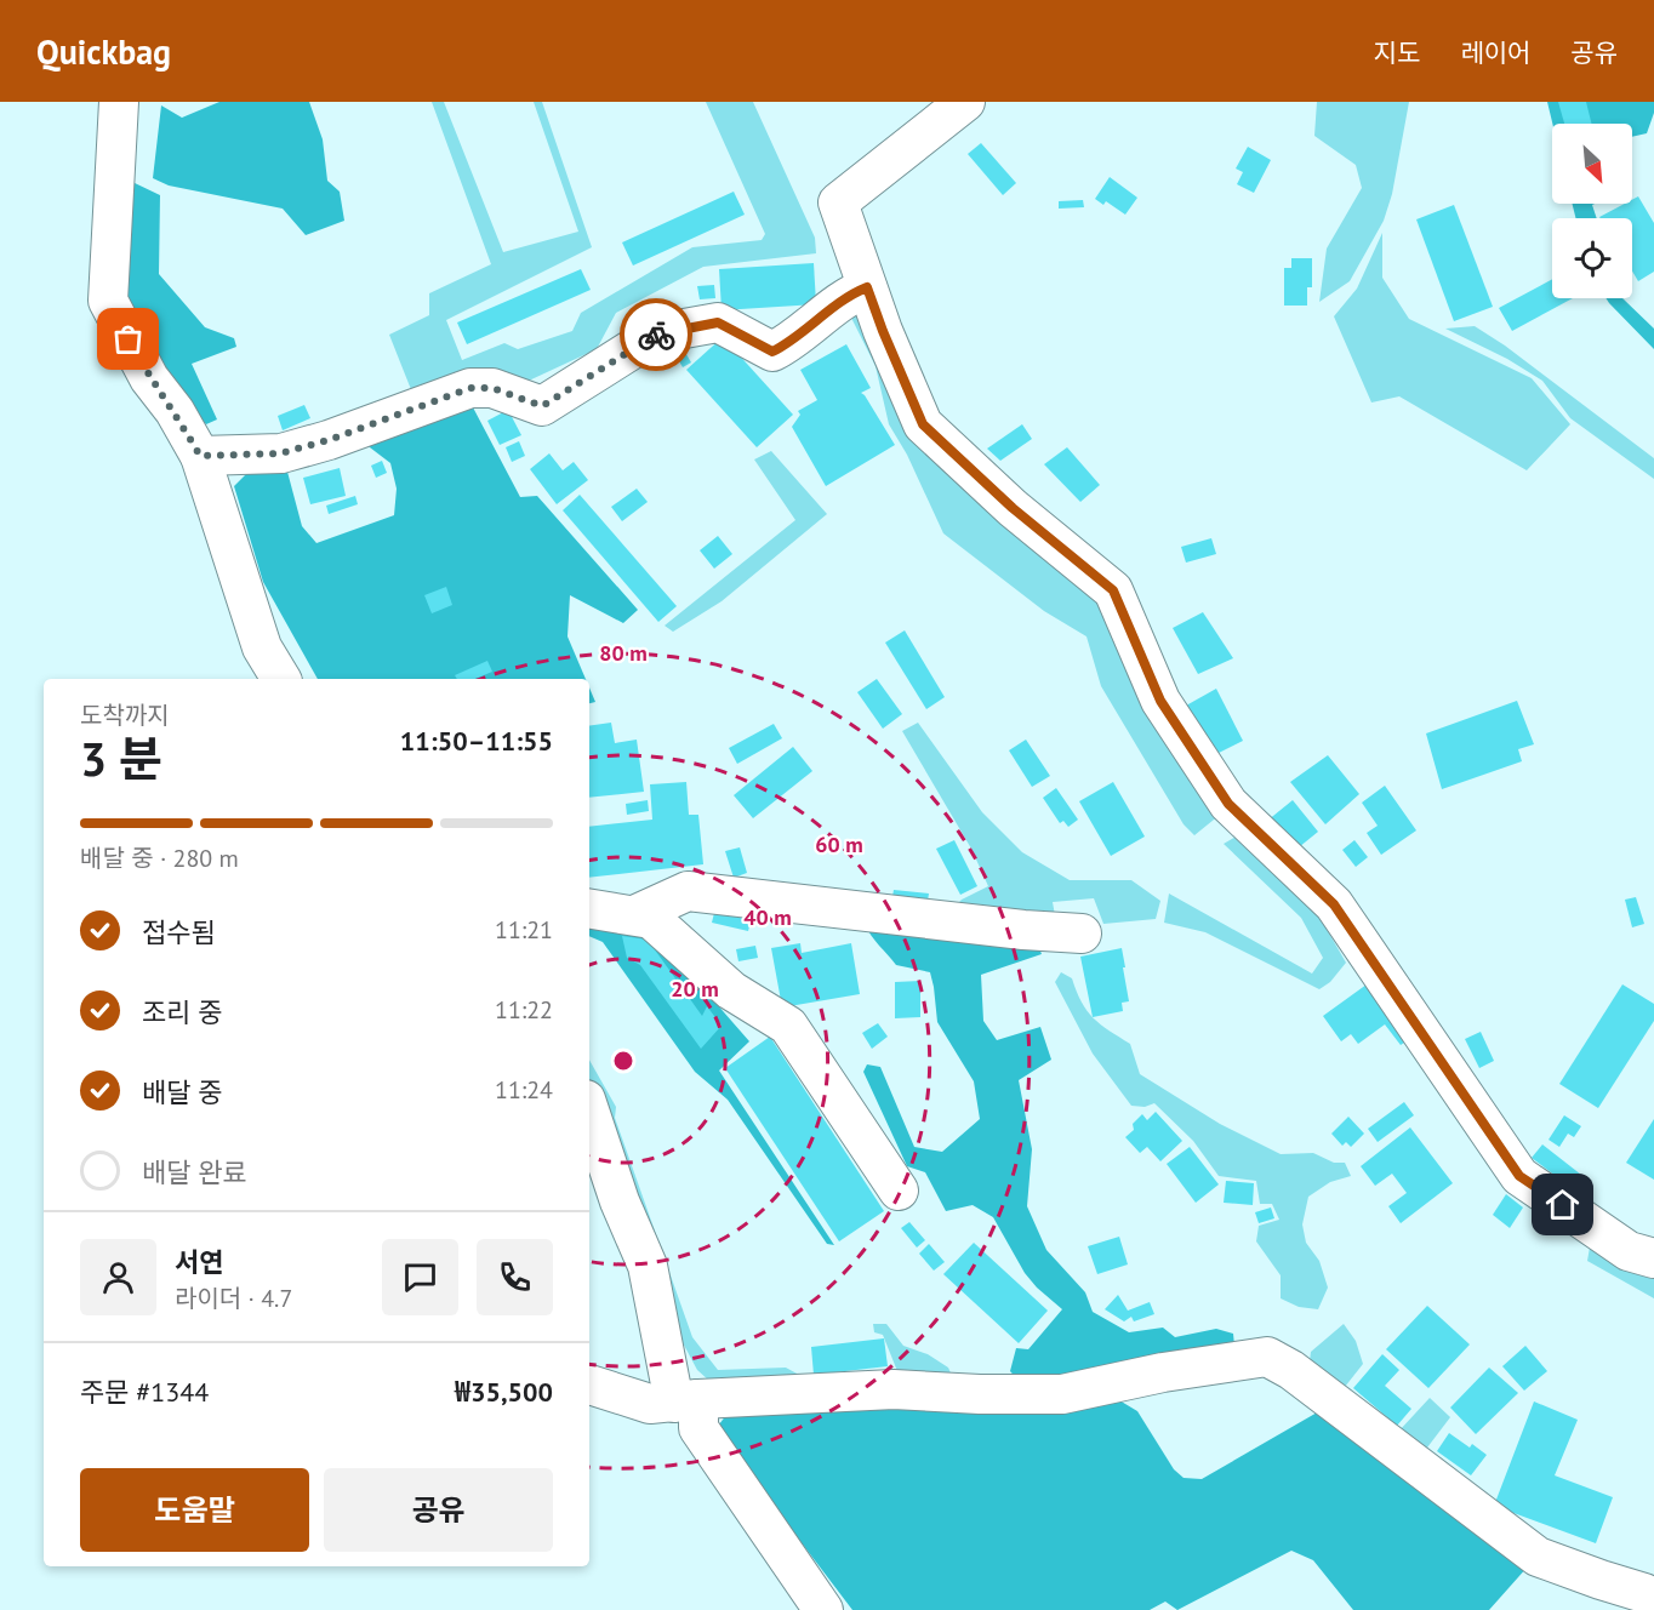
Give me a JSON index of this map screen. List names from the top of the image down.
{
  "north": "bottom right",
  "page": {
    "header": "Quickbag",
    "nav": ["지도", "레이어", "공유"],
    "heading": ["3 분", "도착까지", "11:50–11:55"],
    "panel": [
      "서연",
      "라이더 · 4.7",
      "주문 #1344",
      "₩35,500"
    ],
    "bar": "배달 중 · 280 m",
    "list": [
      ["접수됨", "11:21"],
      ["조리 중", "11:22"],
      ["배달 중", "11:24"],
      "배달 완료"
    ],
    "buttons": ["도움말", "공유"]
  },
  "rings": [
    "80 m",
    "60 m",
    "40 m",
    "20 m"
  ]
}
